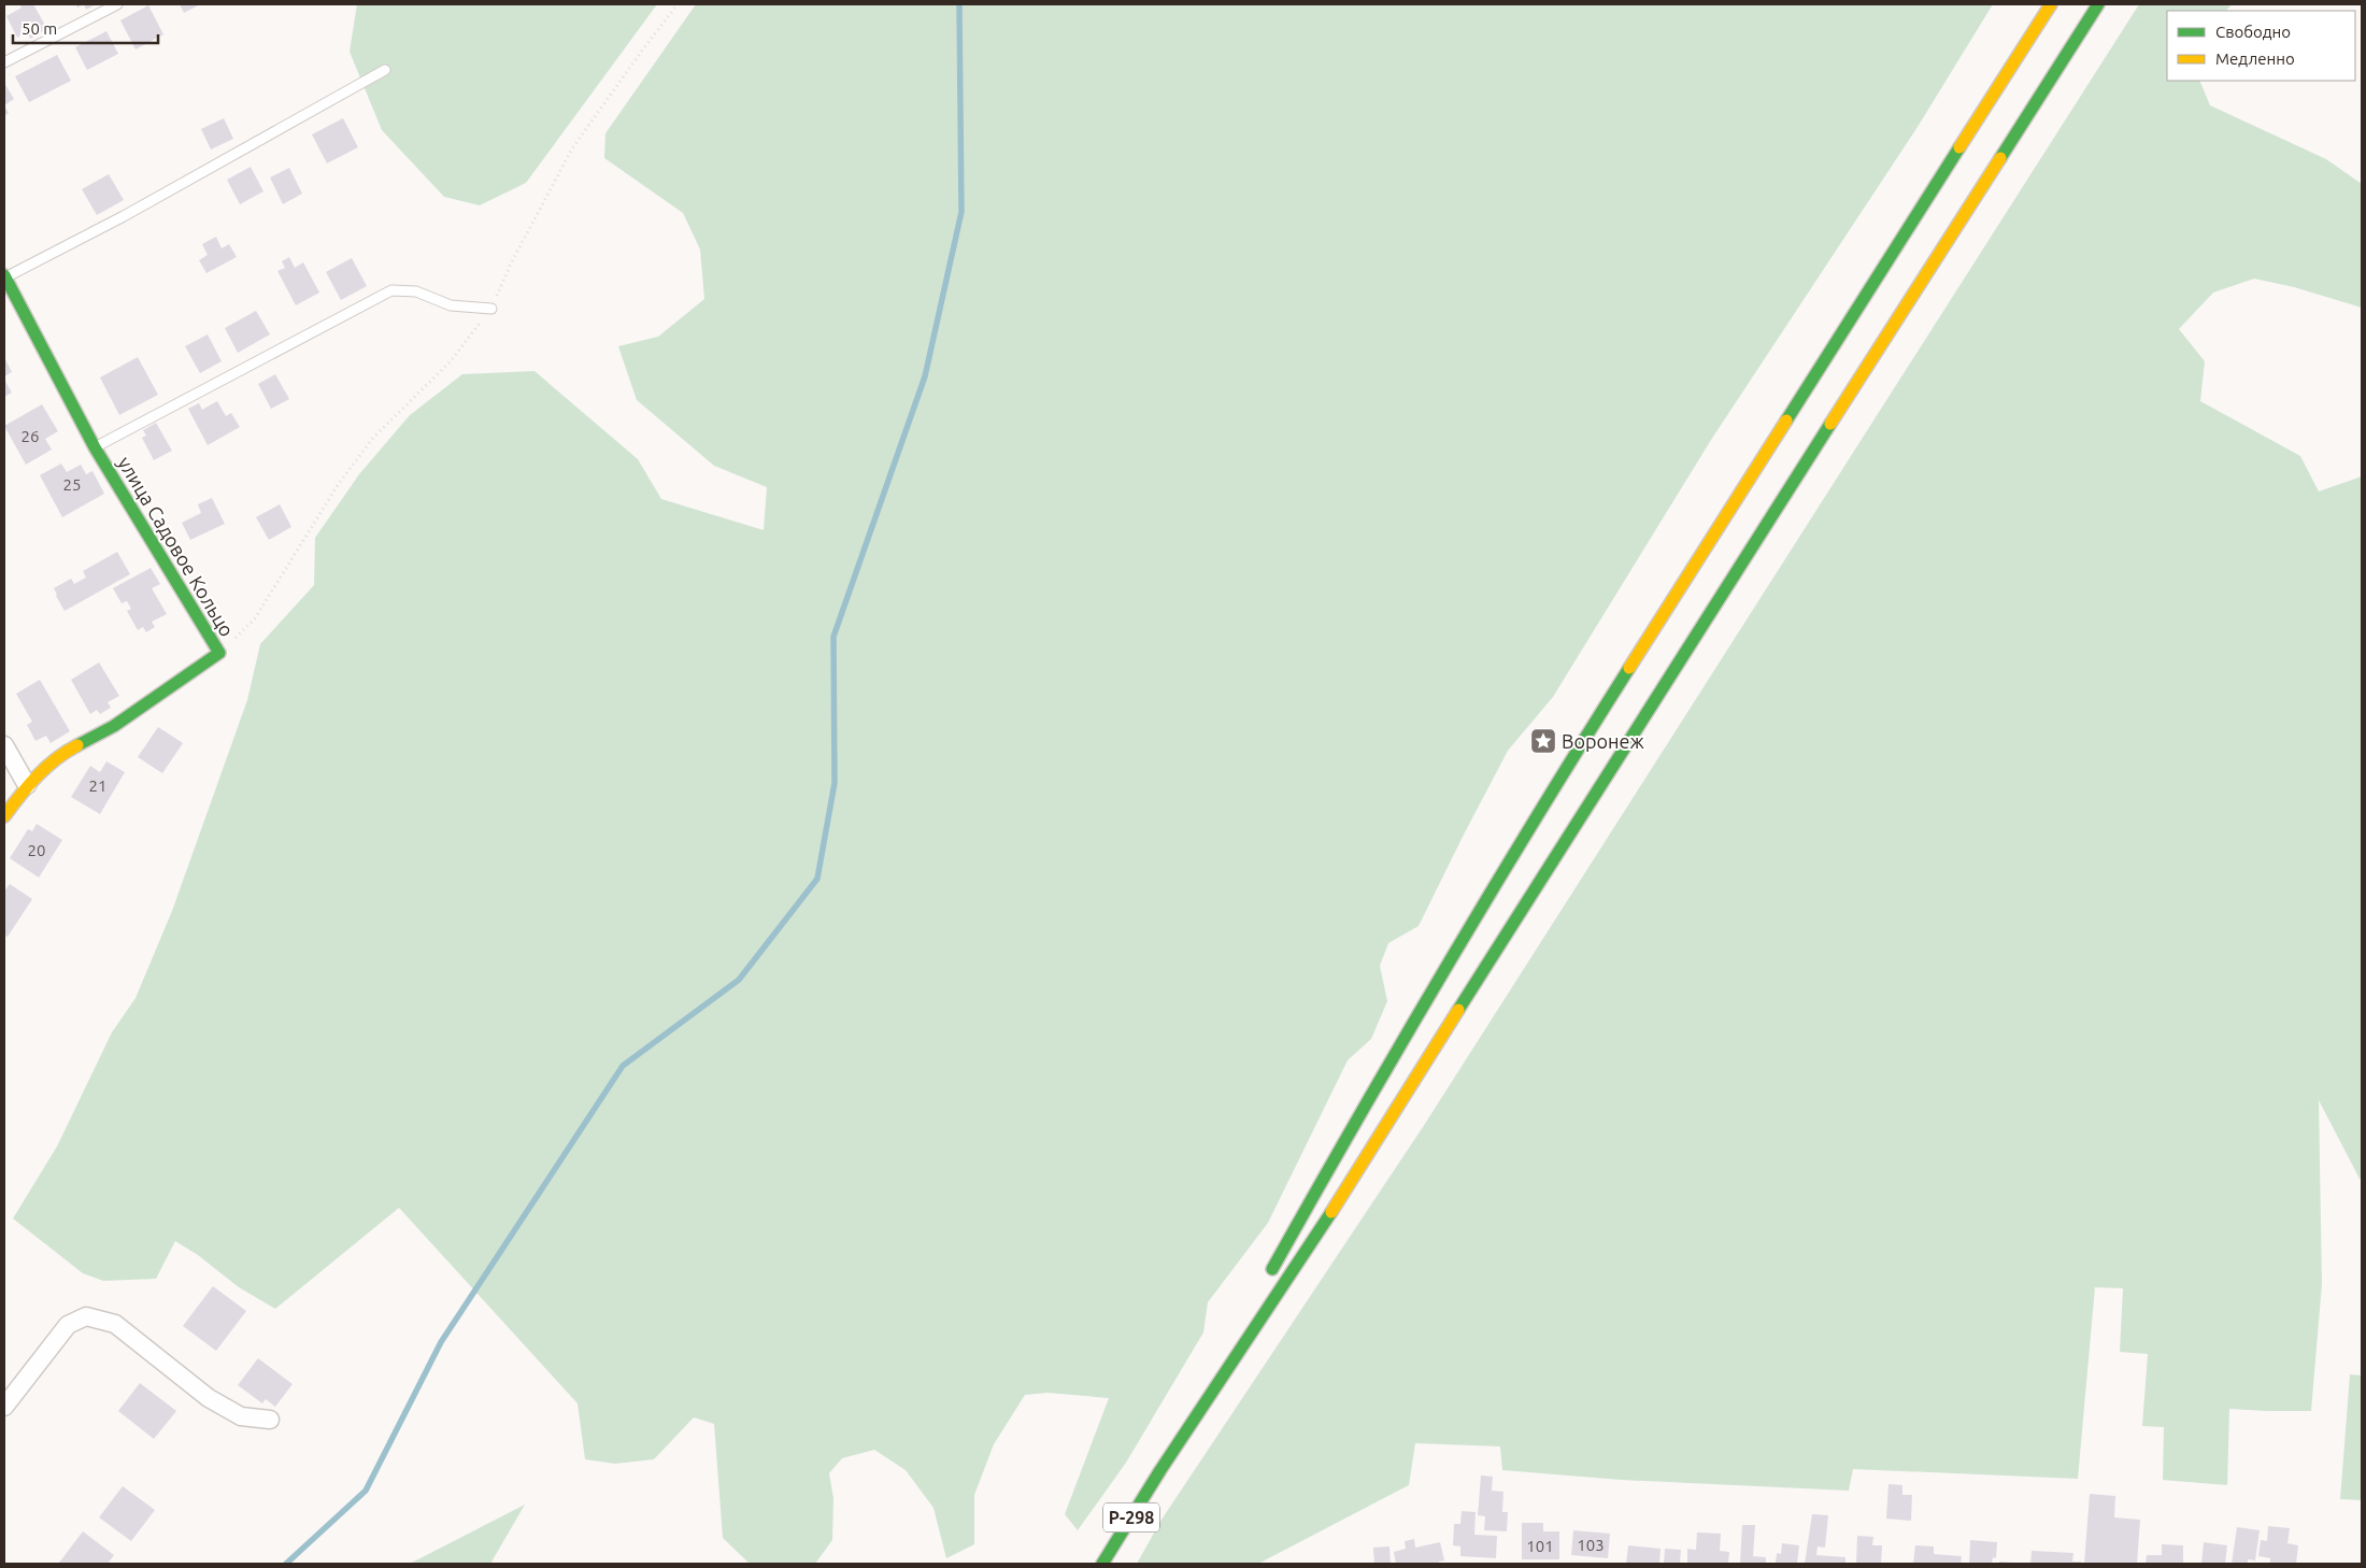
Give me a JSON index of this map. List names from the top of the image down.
{
  "streets": {
    "main road": ["улица Садовое Кольцо", "Р-298"]
  },
  "places": {
    "place": ["Воронеж"]
  },
  "house_numbers": [
    "26",
    "25",
    "21",
    "20",
    "103",
    "101"
  ],
  "legend": ["Свободно", "Медленно"],
  "scale_bar": "50 m"
}
